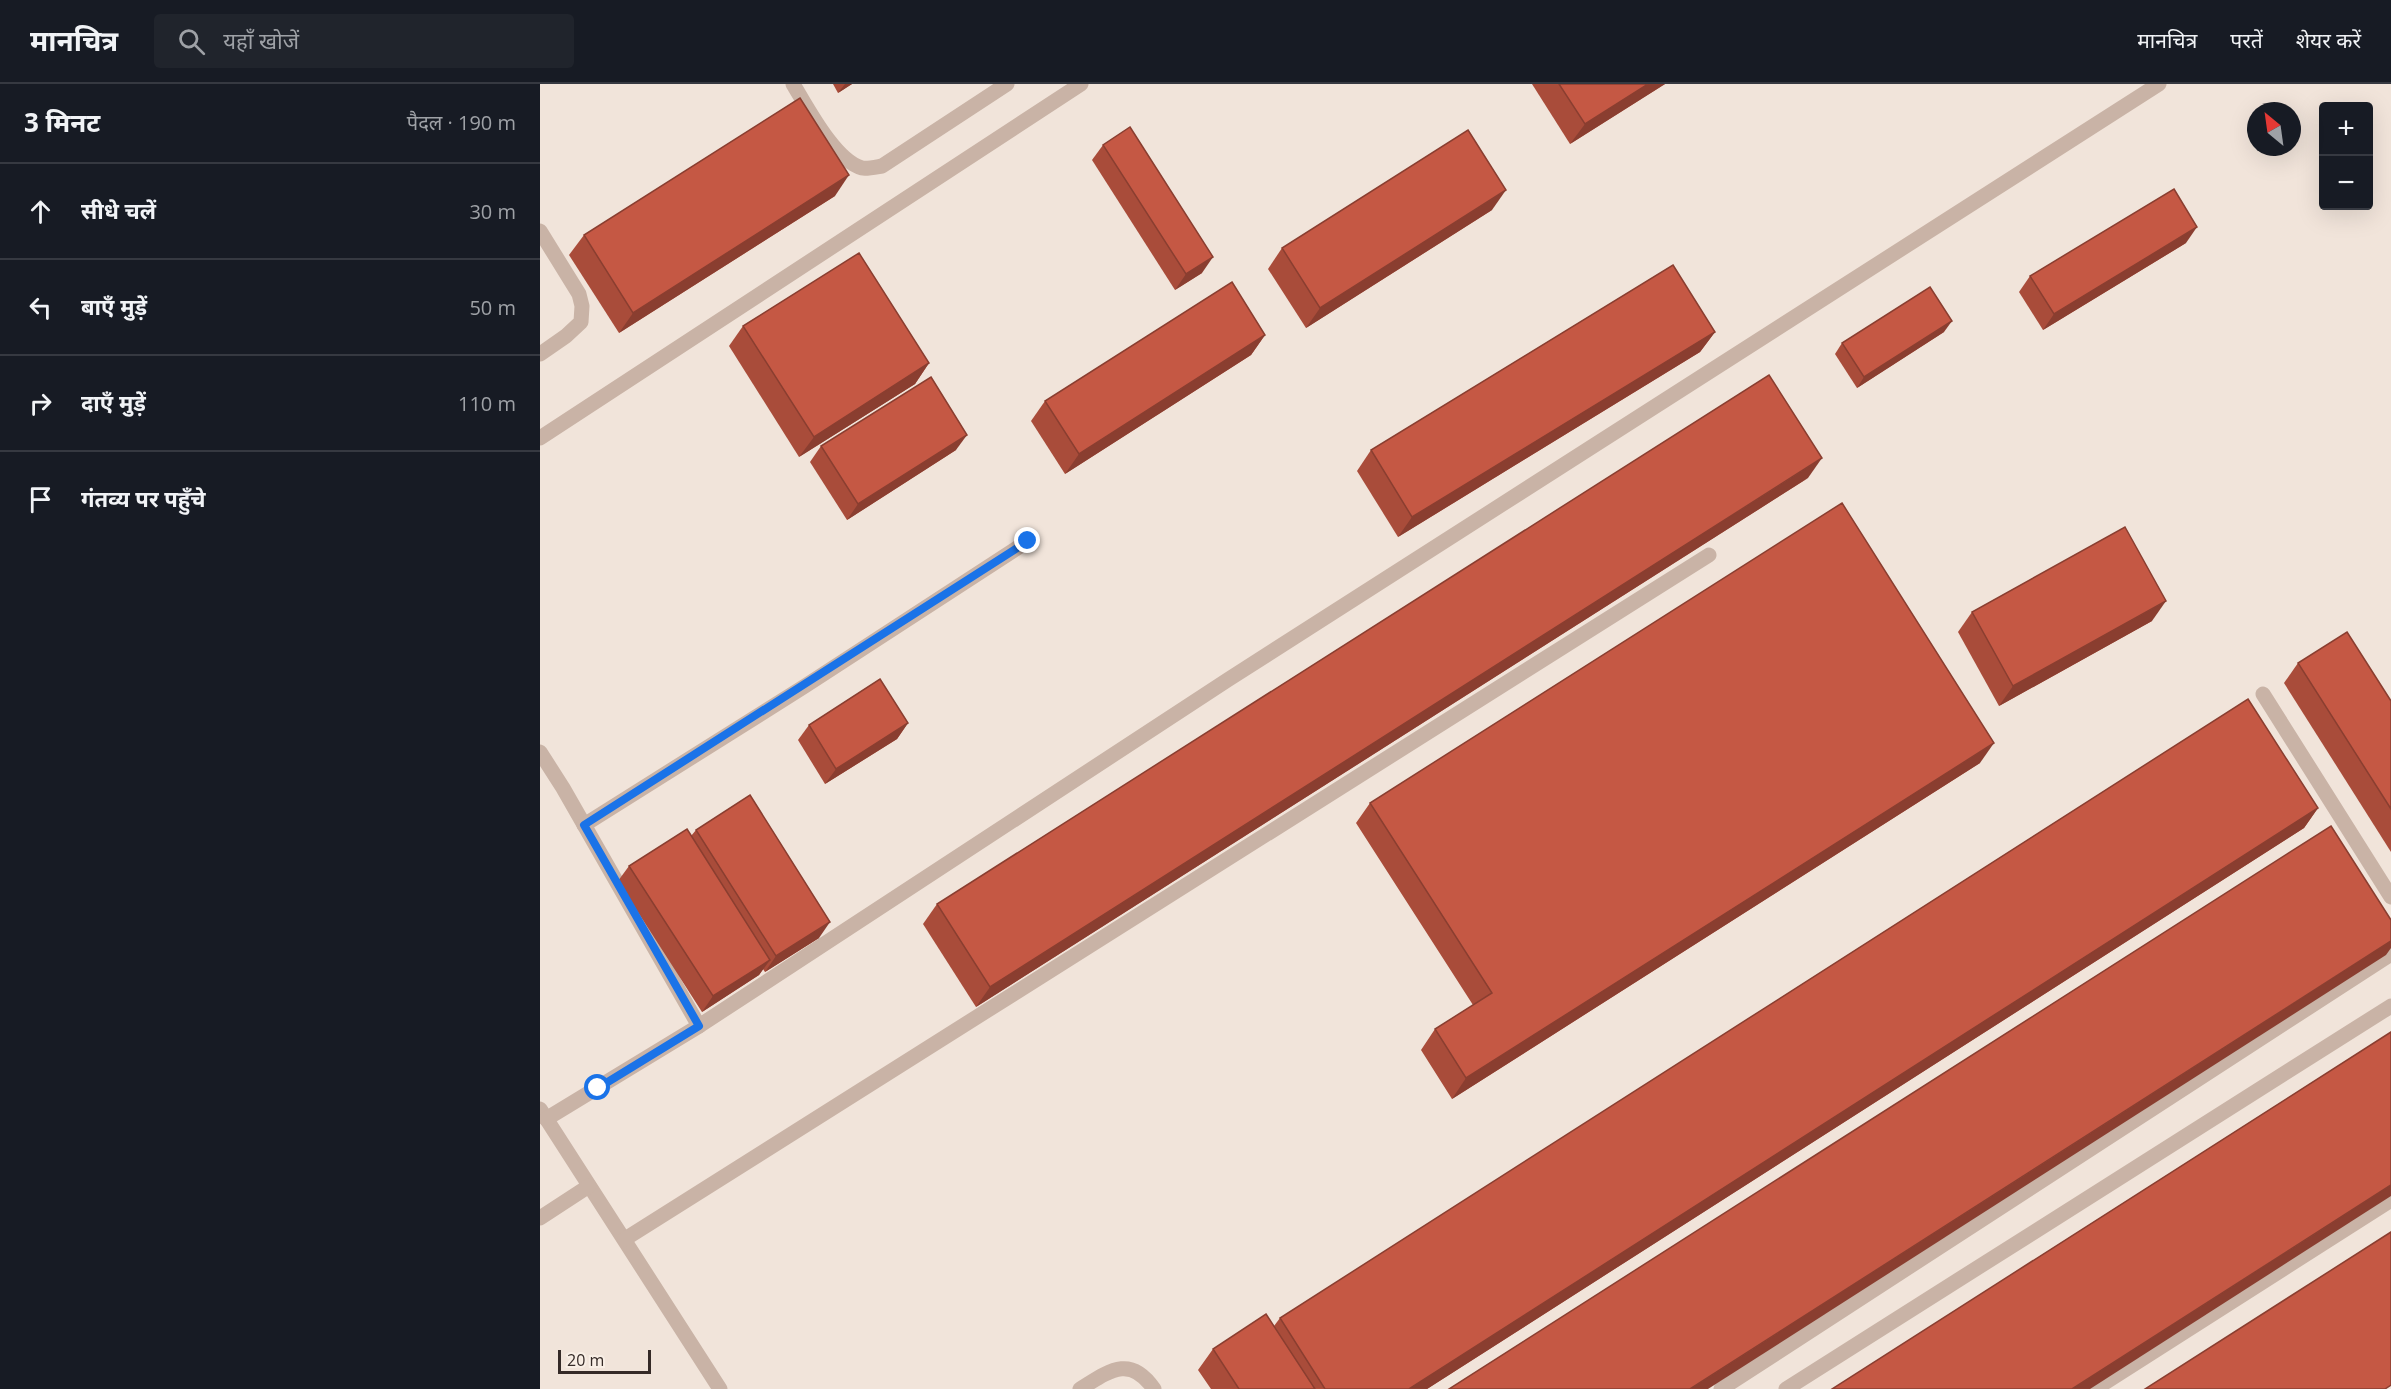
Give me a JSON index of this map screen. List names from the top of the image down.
{
  "scale_bar": "20 m",
  "north": "top left",
  "page": {
    "header": "मानचित्र",
    "search": "यहाँ खोजें",
    "nav": ["मानचित्र", "परतें", "शेयर करें"],
    "heading": ["3 मिनट", "पैदल · 190 m"],
    "map_buttons": ["+", "−"],
    "list": [
      ["सीधे चलें", "30 m"],
      ["बाएँ मुड़ें", "50 m"],
      ["दाएँ मुड़ें", "110 m"],
      "गंतव्य पर पहुँचे"
    ],
    "scale": "20 m"
  }
}
